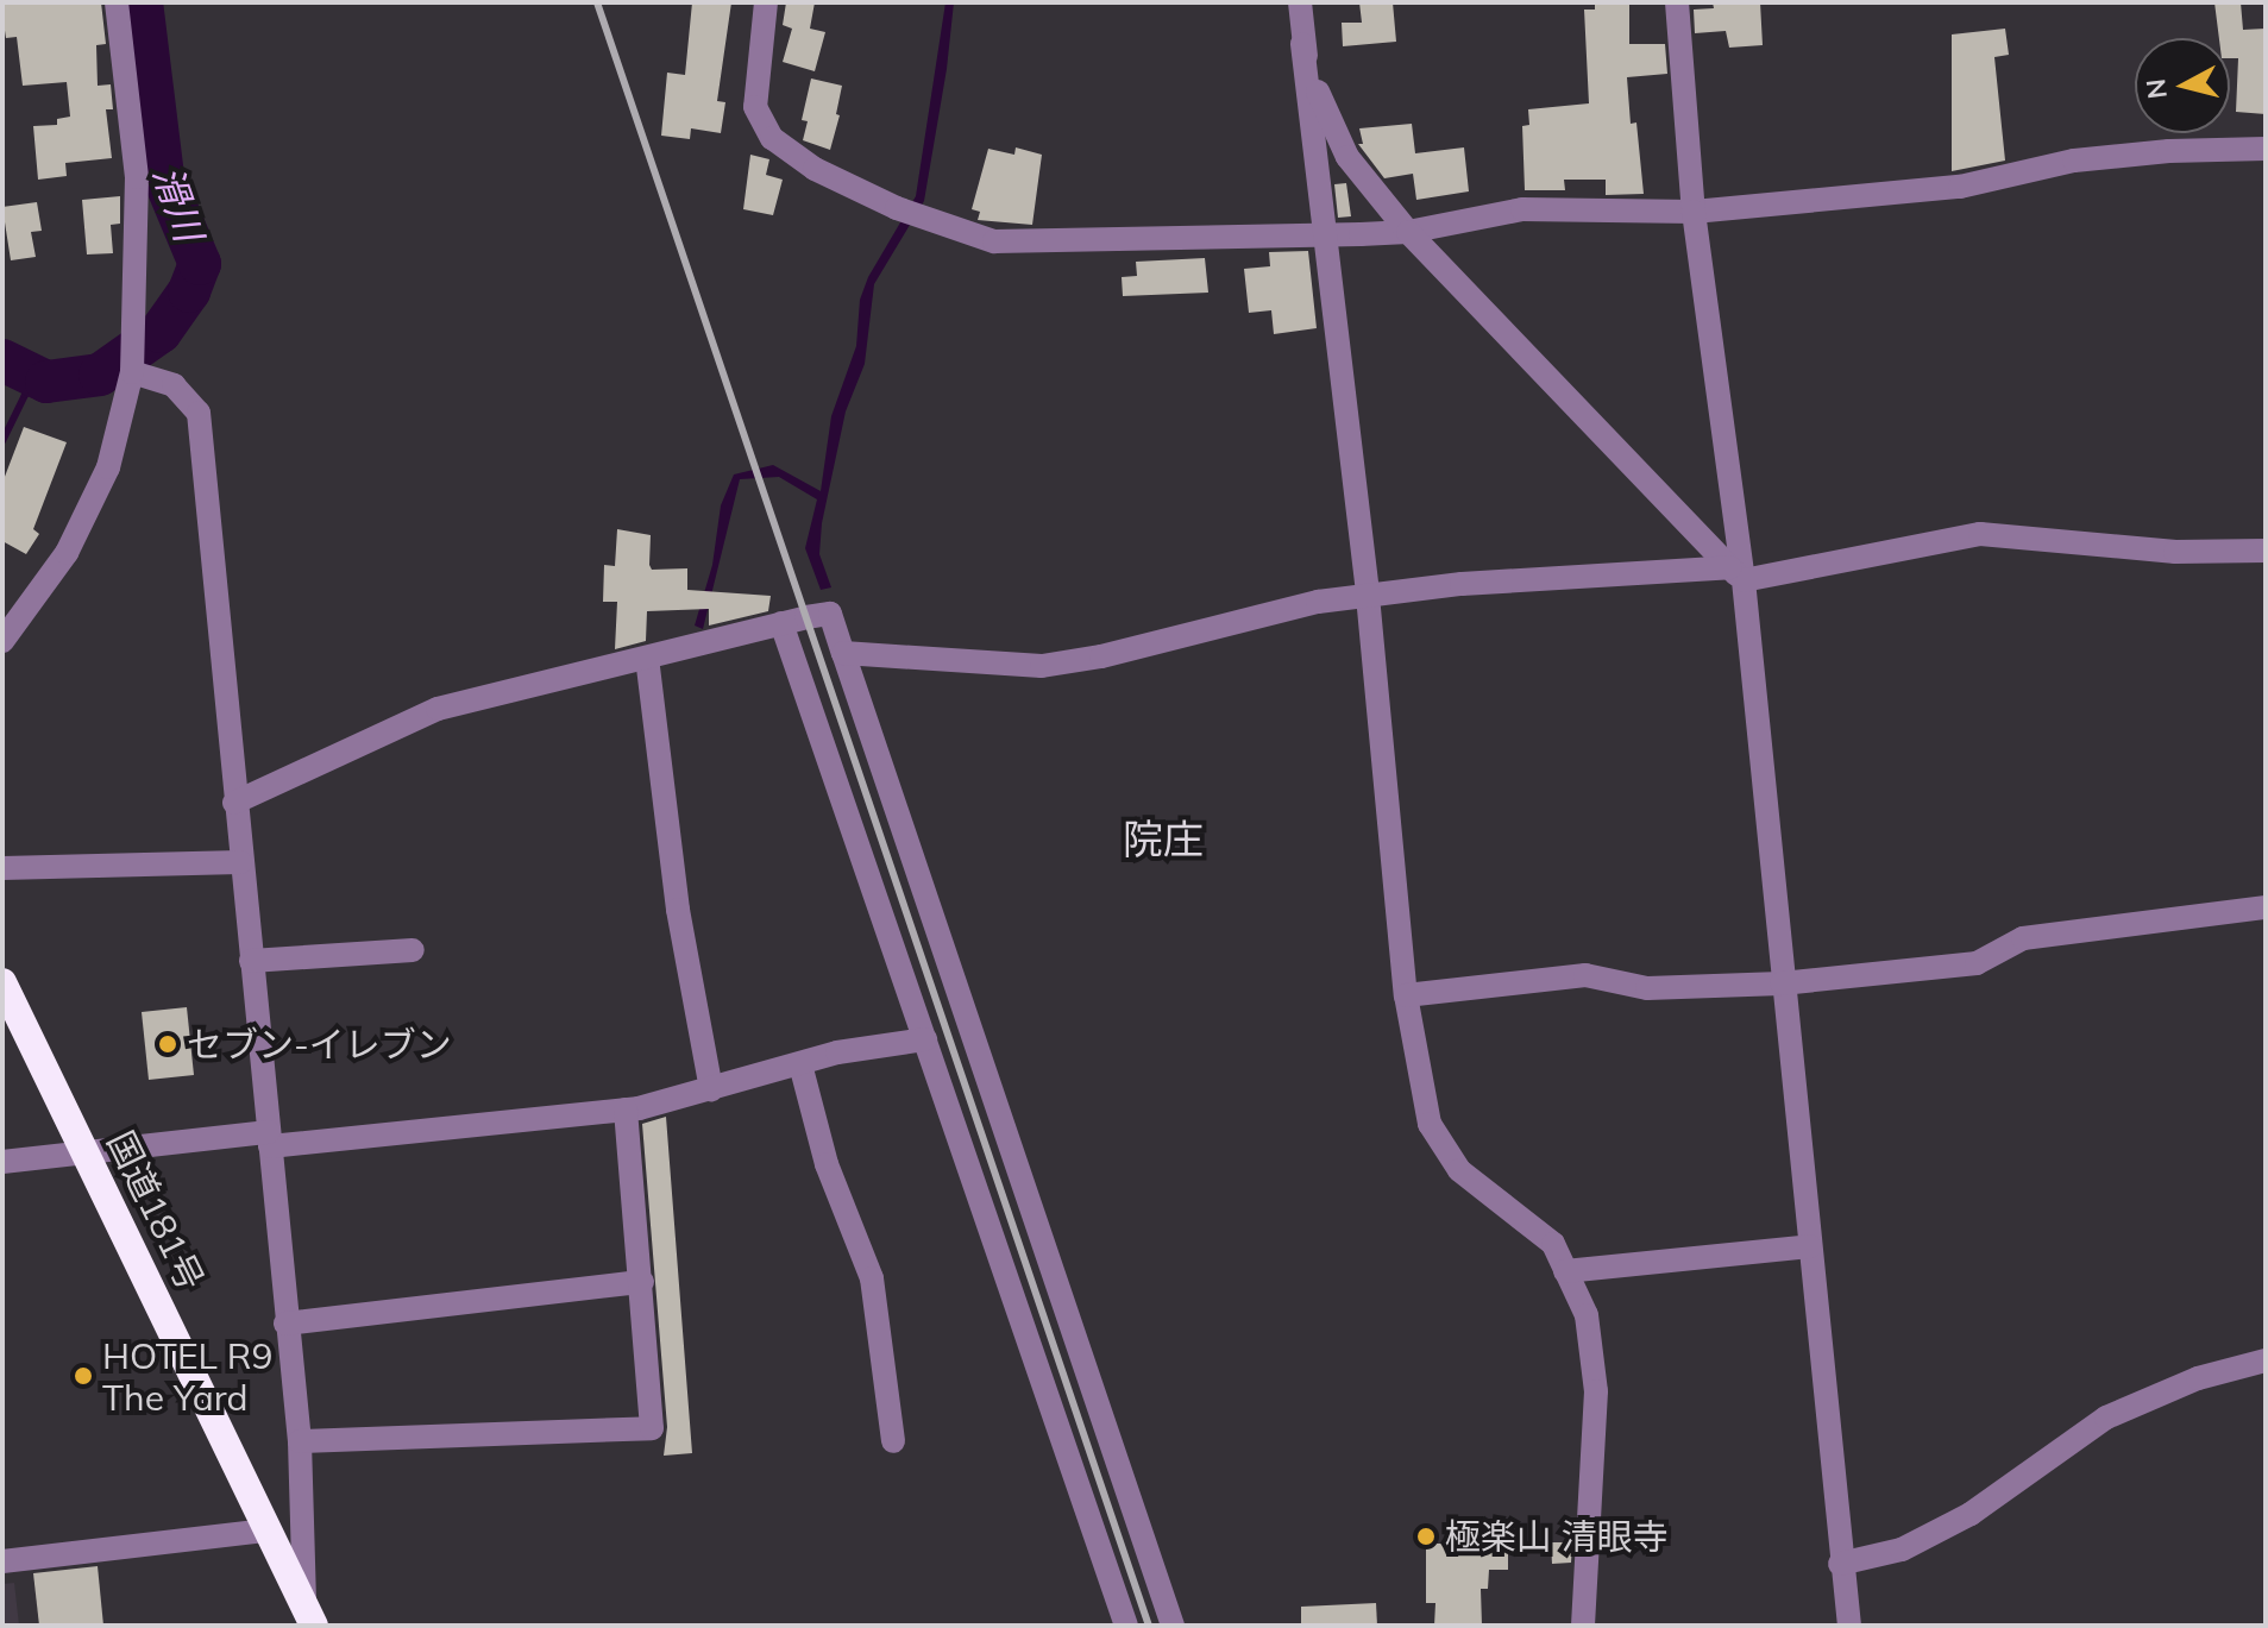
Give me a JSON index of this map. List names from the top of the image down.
{
  "streets": {
    "highway": ["国道181号"]
  },
  "districts": ["院庄"],
  "water": ["滑川"],
  "places": ["セブン-イレブン", "HOTEL R9 The Yard", "極楽山 清眼寺"],
  "north": "left"
}
